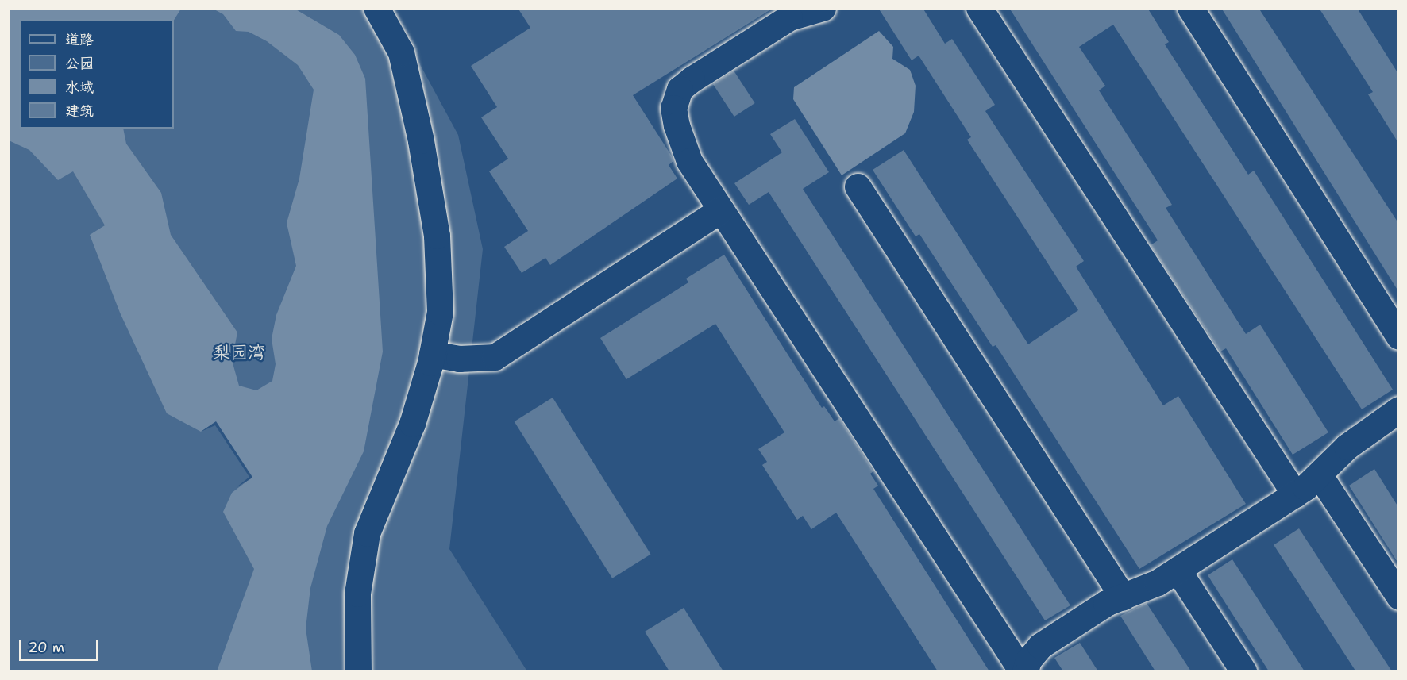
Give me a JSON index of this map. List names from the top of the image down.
{
  "parks": ["梨园湾"],
  "legend": [
    "道路",
    "公园",
    "水域",
    "建筑"
  ],
  "scale_bar": "20 m"
}
